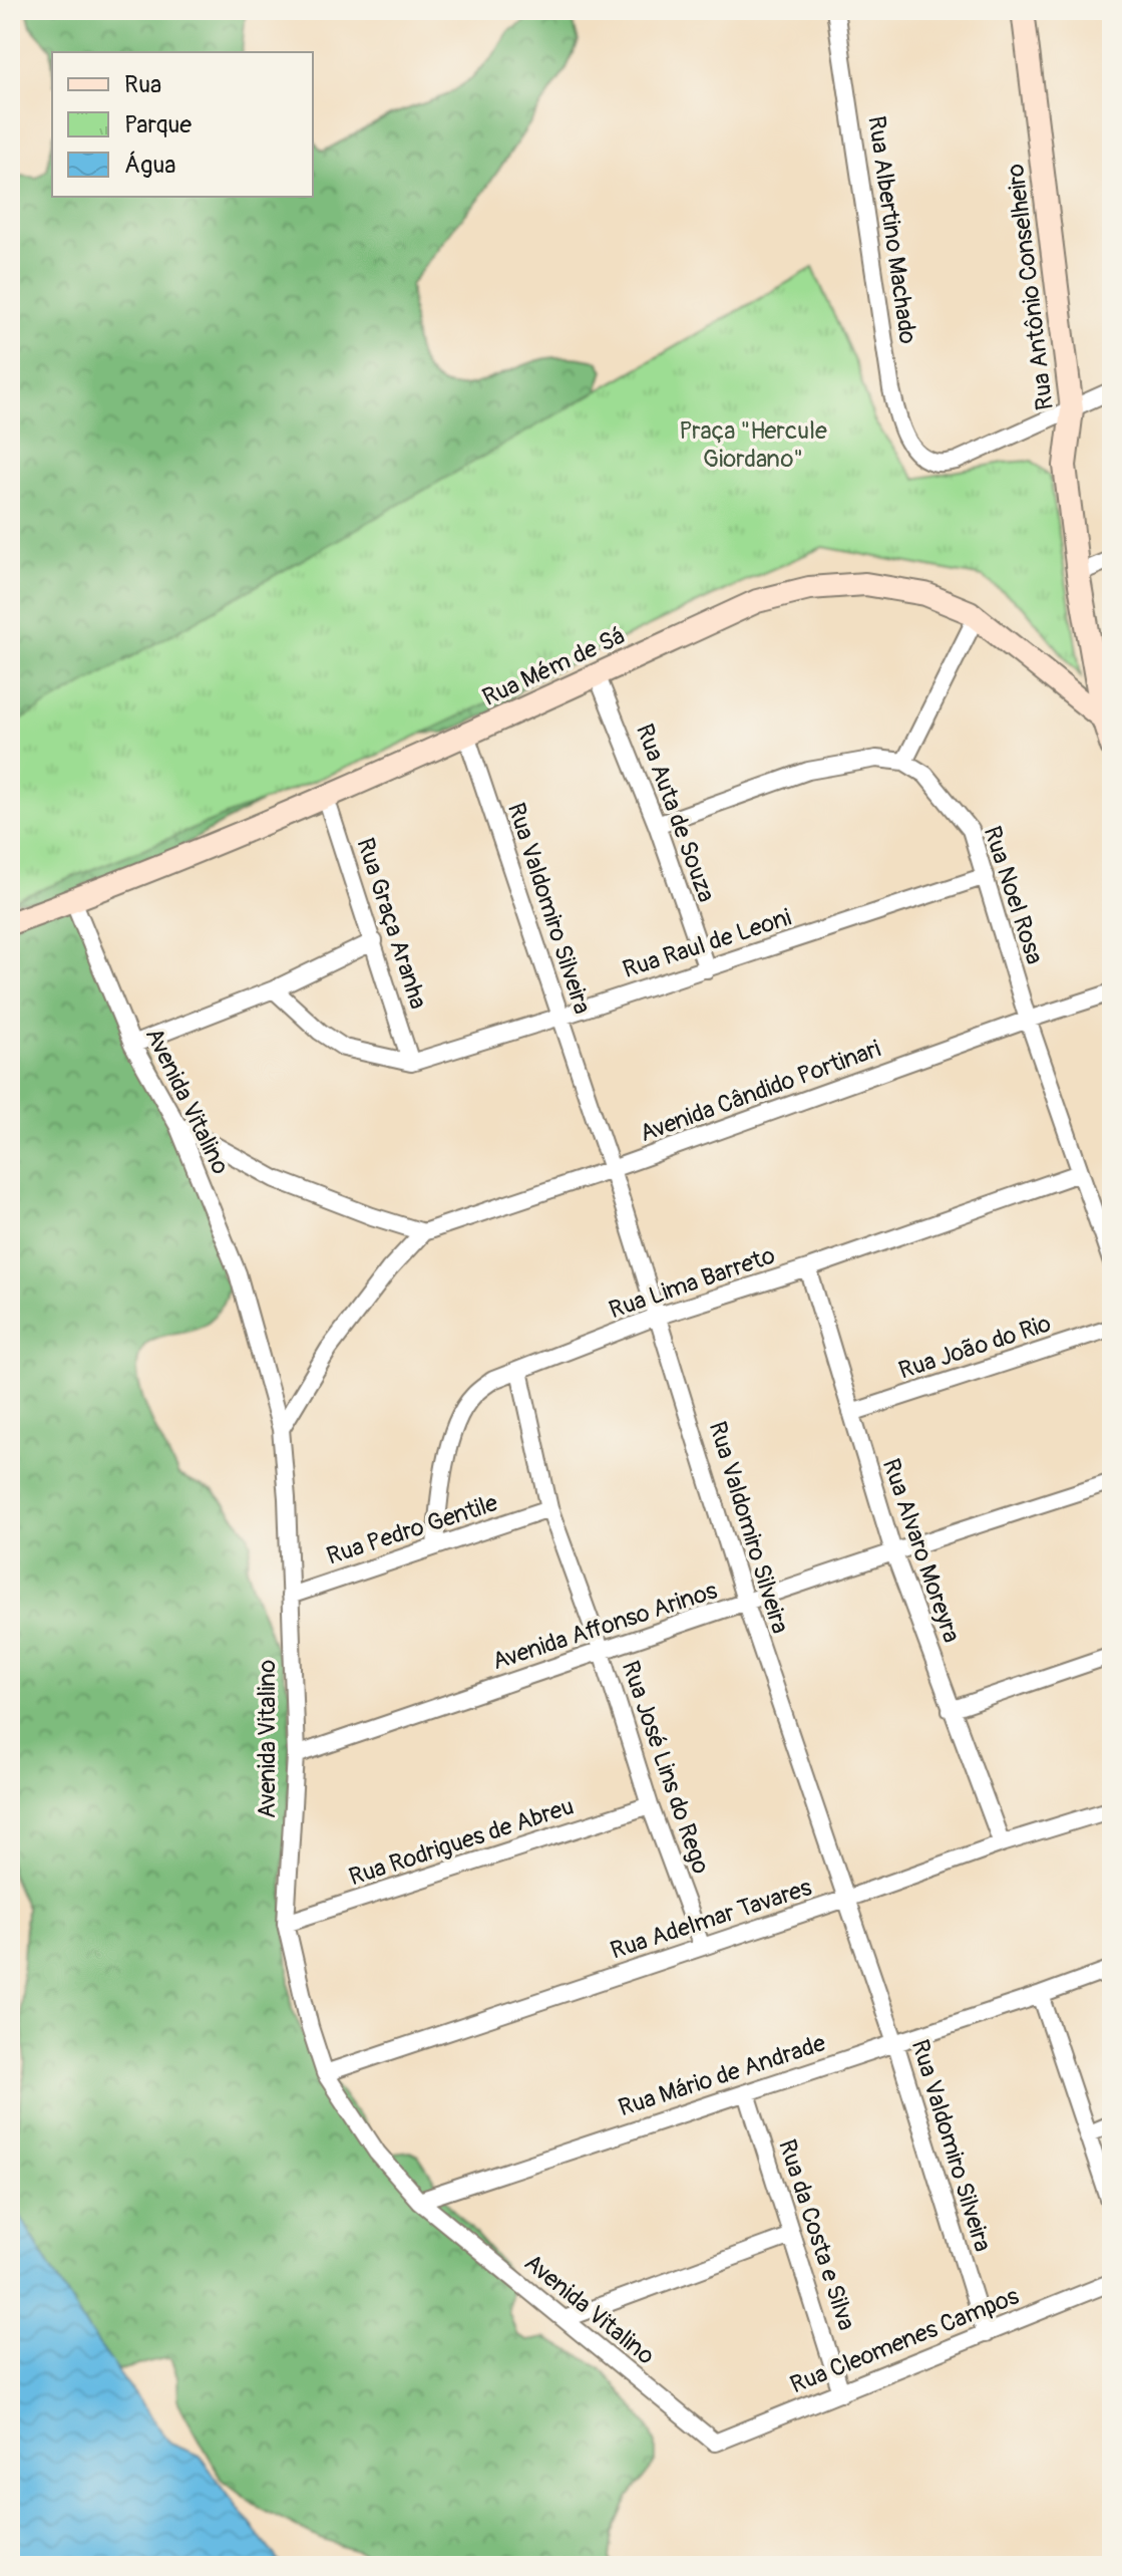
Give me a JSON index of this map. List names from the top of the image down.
{
  "streets": {
    "street": [
      "Rua Albertino Machado",
      "Rua Antônio Conselheiro",
      "Rua Mém de Sá",
      "Rua Auta de Souza",
      "Rua Noel Rosa",
      "Rua Valdomiro Silveira",
      "Rua Graça Aranha",
      "Rua Raul de Leoni",
      "Avenida Cândido Portinari",
      "Avenida Vitalino",
      "Rua Lima Barreto",
      "Rua João do Rio",
      "Rua Pedro Gentile",
      "Rua Alvaro Moreyra",
      "Avenida Affonso Arinos",
      "Rua José Lins do Rego",
      "Rua Rodrigues de Abreu",
      "Rua Adelmar Tavares",
      "Rua Mário de Andrade",
      "Rua da Costa e Silva",
      "Rua Cleomenes Campos"
    ]
  },
  "crossings": [
    ["Rua Albertino Machado", "Rua Antônio Conselheiro"],
    ["Rua Antônio Conselheiro", "Rua Mém de Sá"],
    ["Rua Mém de Sá", "Rua Auta de Souza"],
    ["Rua Mém de Sá", "Rua Valdomiro Silveira"],
    ["Rua Mém de Sá", "Rua Graça Aranha"],
    ["Rua Mém de Sá", "Avenida Vitalino"],
    ["Rua Auta de Souza", "Rua Raul de Leoni"],
    ["Rua Noel Rosa", "Rua Raul de Leoni"],
    ["Rua Noel Rosa", "Avenida Cândido Portinari"],
    ["Rua Noel Rosa", "Rua Lima Barreto"],
    ["Rua Valdomiro Silveira", "Rua Raul de Leoni"],
    ["Rua Valdomiro Silveira", "Avenida Cândido Portinari"],
    ["Rua Valdomiro Silveira", "Rua Lima Barreto"],
    ["Rua Valdomiro Silveira", "Avenida Affonso Arinos"],
    ["Rua Valdomiro Silveira", "Rua Adelmar Tavares"],
    ["Rua Valdomiro Silveira", "Rua Mário de Andrade"],
    ["Rua Valdomiro Silveira", "Rua Cleomenes Campos"],
    ["Rua Graça Aranha", "Rua Raul de Leoni"],
    ["Avenida Cândido Portinari", "Avenida Vitalino"],
    ["Avenida Vitalino", "Rua Pedro Gentile"],
    ["Avenida Vitalino", "Avenida Affonso Arinos"],
    ["Avenida Vitalino", "Rua Rodrigues de Abreu"],
    ["Avenida Vitalino", "Rua Adelmar Tavares"],
    ["Avenida Vitalino", "Rua Mário de Andrade"],
    ["Avenida Vitalino", "Rua Cleomenes Campos"],
    ["Rua Lima Barreto", "Rua Pedro Gentile"],
    ["Rua Lima Barreto", "Rua Alvaro Moreyra"],
    ["Rua Lima Barreto", "Rua José Lins do Rego"],
    ["Rua João do Rio", "Rua Alvaro Moreyra"],
    ["Rua Pedro Gentile", "Rua José Lins do Rego"],
    ["Rua Alvaro Moreyra", "Avenida Affonso Arinos"],
    ["Rua Alvaro Moreyra", "Rua Adelmar Tavares"],
    ["Avenida Affonso Arinos", "Rua José Lins do Rego"],
    ["Rua José Lins do Rego", "Rua Rodrigues de Abreu"],
    ["Rua José Lins do Rego", "Rua Adelmar Tavares"],
    ["Rua Mário de Andrade", "Rua da Costa e Silva"],
    ["Rua da Costa e Silva", "Rua Cleomenes Campos"]
  ],
  "parks": ["Praça \"Hercule Giordano\""],
  "legend": ["Rua", "Parque", "Água"]
}
